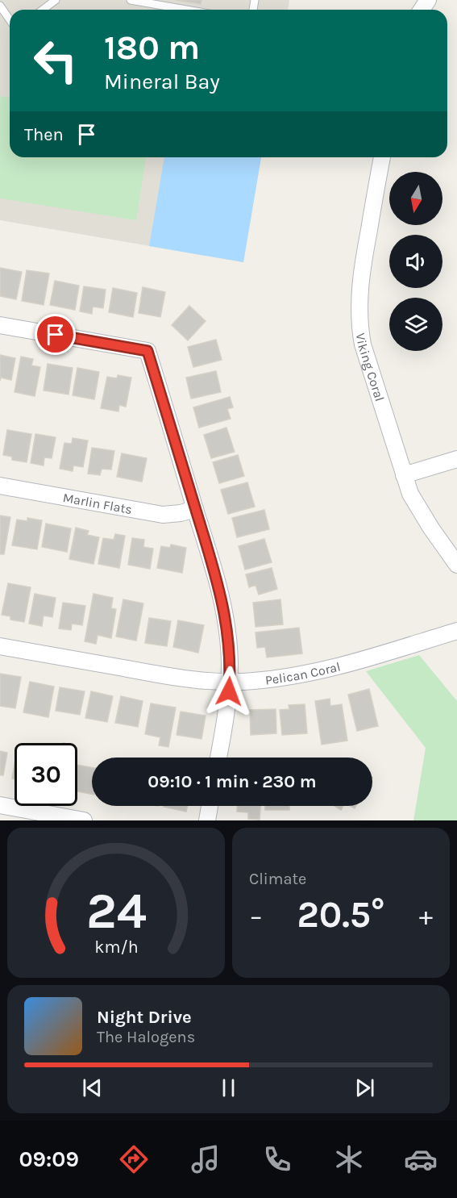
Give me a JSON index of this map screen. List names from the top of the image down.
{
  "streets": {
    "street": ["Viking Coral", "Marlin Flats", "Pelican Coral"]
  },
  "north": "bottom",
  "page": {
    "turn": ["180 m", "Mineral Bay"],
    "then": "Then",
    "limit": "30",
    "trip": "09:10 · 1 min · 230 m",
    "tile": "Climate",
    "heat": ["−", "20.5°", "+"],
    "song": ["Night Drive", "The Halogens"],
    "tabs": "09:09",
    "gauge": ["24", "km/h"]
  }
}
